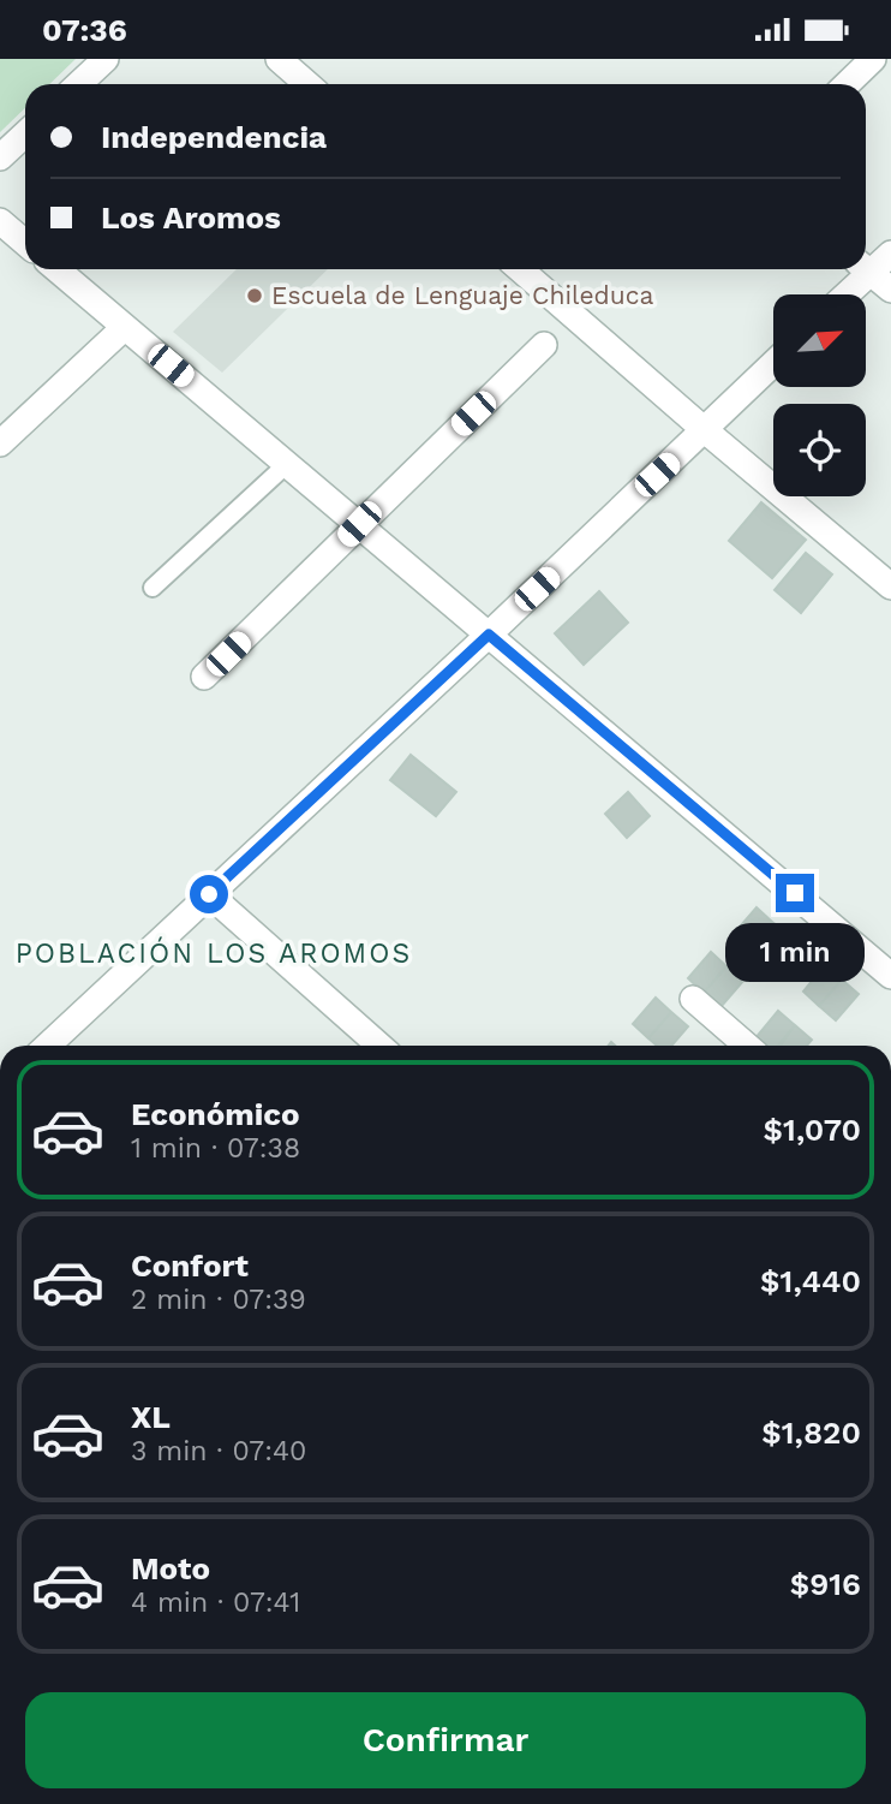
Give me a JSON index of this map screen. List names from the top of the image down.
{
  "districts": ["POBLACIÓN LOS AROMOS"],
  "places": ["Escuela de Lenguaje Chileduca"],
  "north": "top right",
  "page": {
    "status": "07:36",
    "banner": ["Independencia", "Los Aromos"],
    "bubble": "1 min",
    "list": [
      {
        "name": "Económico",
        "note": "1 min · 07:38",
        "value": "$1,070"
      },
      {
        "name": "Confort",
        "note": "2 min · 07:39",
        "value": "$1,440"
      },
      {
        "name": "XL",
        "note": "3 min · 07:40",
        "value": "$1,820"
      },
      {
        "name": "Moto",
        "note": "4 min · 07:41",
        "value": "$916"
      }
    ],
    "buttons": "Confirmar"
  }
}
